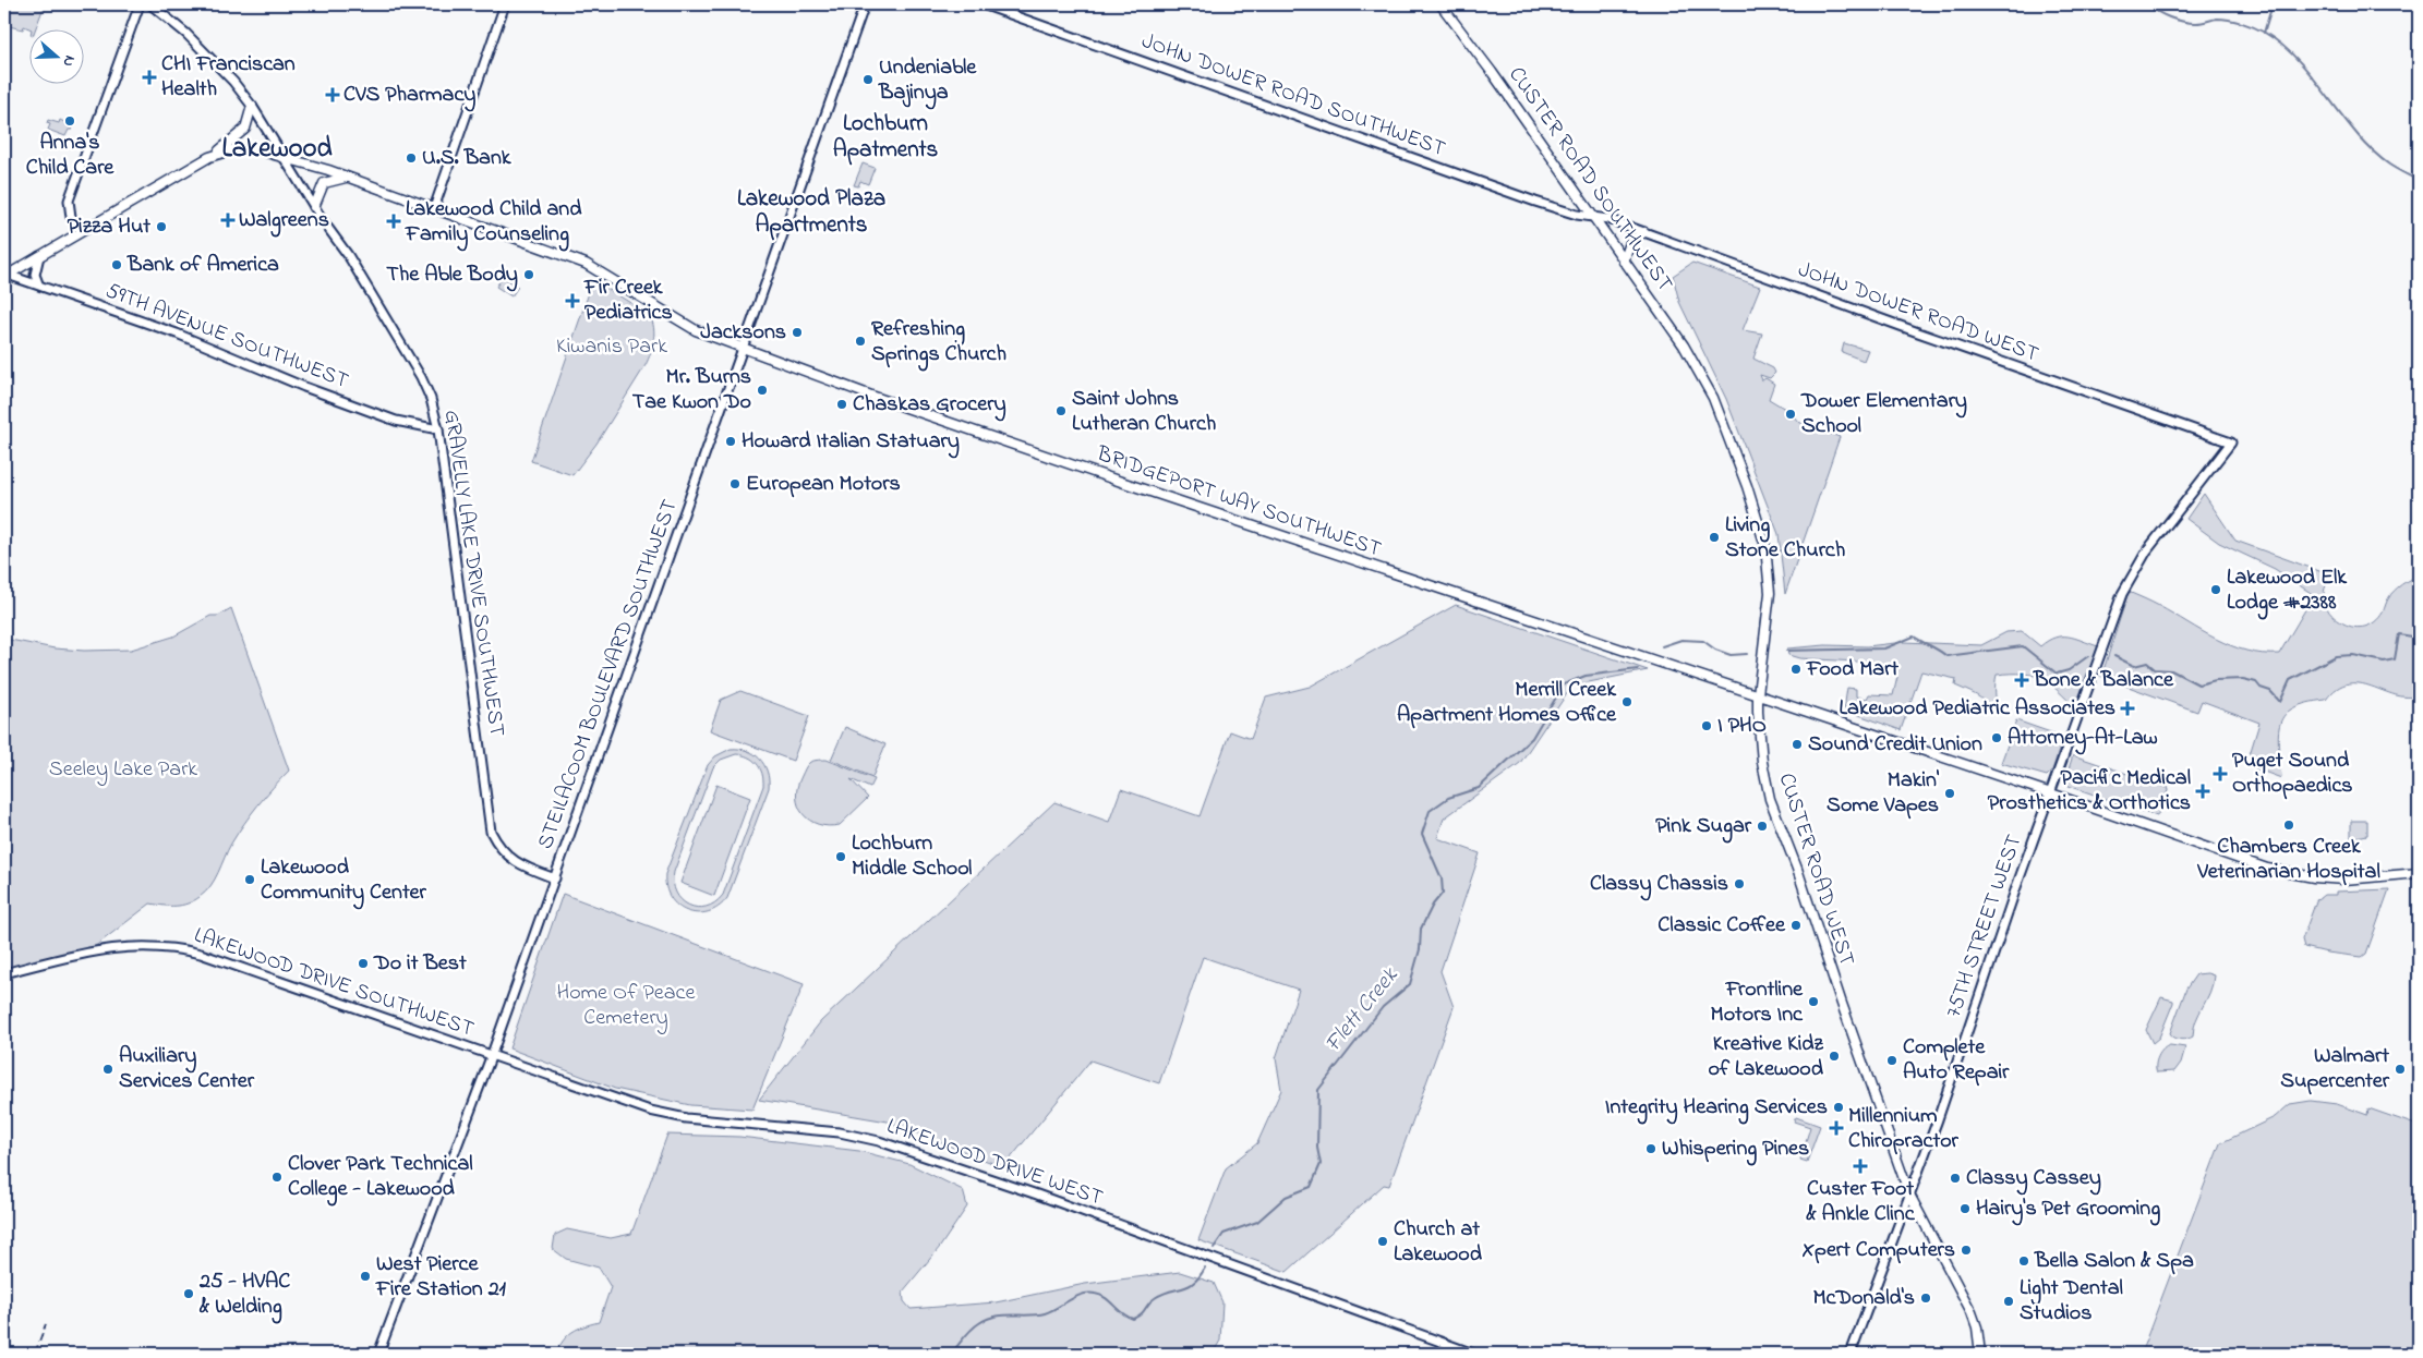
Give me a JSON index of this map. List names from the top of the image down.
{
  "streets": {
    "main road": ["CUSTER ROAD SOUTHWEST", "BRIDGEPORT WAY SOUTHWEST", "CUSTER ROAD WEST"],
    "street": [
      "JOHN DOWER ROAD SOUTHWEST",
      "JOHN DOWER ROAD WEST",
      "59TH AVENUE SOUTHWEST",
      "GRAVELLY LAKE DRIVE SOUTHWEST",
      "STEILACOOM BOULEVARD SOUTHWEST",
      "75TH STREET WEST",
      "LAKEWOOD DRIVE SOUTHWEST",
      "LAKEWOOD DRIVE WEST"
    ]
  },
  "crossings": [
    ["JOHN DOWER ROAD SOUTHWEST", "CUSTER ROAD SOUTHWEST"],
    ["JOHN DOWER ROAD SOUTHWEST", "JOHN DOWER ROAD WEST"],
    ["CUSTER ROAD SOUTHWEST", "JOHN DOWER ROAD WEST"],
    ["CUSTER ROAD SOUTHWEST", "CUSTER ROAD WEST"],
    ["JOHN DOWER ROAD WEST", "75TH STREET WEST"],
    ["59TH AVENUE SOUTHWEST", "BRIDGEPORT WAY SOUTHWEST"],
    ["59TH AVENUE SOUTHWEST", "GRAVELLY LAKE DRIVE SOUTHWEST"],
    ["BRIDGEPORT WAY SOUTHWEST", "GRAVELLY LAKE DRIVE SOUTHWEST"],
    ["BRIDGEPORT WAY SOUTHWEST", "STEILACOOM BOULEVARD SOUTHWEST"],
    ["BRIDGEPORT WAY SOUTHWEST", "CUSTER ROAD WEST"],
    ["BRIDGEPORT WAY SOUTHWEST", "75TH STREET WEST"],
    ["GRAVELLY LAKE DRIVE SOUTHWEST", "STEILACOOM BOULEVARD SOUTHWEST"],
    ["STEILACOOM BOULEVARD SOUTHWEST", "LAKEWOOD DRIVE SOUTHWEST"],
    ["STEILACOOM BOULEVARD SOUTHWEST", "LAKEWOOD DRIVE WEST"],
    ["CUSTER ROAD WEST", "75TH STREET WEST"],
    ["LAKEWOOD DRIVE SOUTHWEST", "LAKEWOOD DRIVE WEST"]
  ],
  "districts": ["Lochburn Apatments", "Lakewood", "Lakewood Plaza Apartments"],
  "water": ["Flett Creek"],
  "parks": ["Kiwanis Park", "Seeley Lake Park", "Home Of Peace Cemetery"],
  "places": {
    "health": [
      "CHI Franciscan Health",
      "CVS Pharmacy",
      "Walgreens",
      "Lakewood Child and Family Counseling",
      "Fir Creek Pediatrics",
      "Bone & Balance",
      "Lakewood Pediatric Associates",
      "Puget Sound Orthopaedics",
      "Pacific Medical Prosthetics & Orthotics",
      "Millennium Chiropractor",
      "Custer Foot & Ankle Clinc"
    ],
    "other": [
      "Undeniable Bajinya",
      "Anna's Child Care",
      "U.S. Bank",
      "Pizza Hut",
      "Bank of America",
      "The Able Body",
      "Jacksons",
      "Refreshing Springs Church",
      "Mr. Burns Tae Kwon Do",
      "Chaskas Grocery",
      "Saint Johns Lutheran Church",
      "Dower Elementary School",
      "Howard Italian Statuary",
      "European Motors",
      "Living Stone Church",
      "Lakewood Elk Lodge #2388",
      "Food Mart",
      "Merrill Creek Apartment Homes Office",
      "I PHO",
      "Attorney-At-Law",
      "Sound Credit Union",
      "Makin' Some Vapes",
      "Chambers Creek Veterinarian Hospital",
      "Pink Sugar",
      "Lochburn Middle School",
      "Lakewood Community Center",
      "Classy Chassis",
      "Classic Coffee",
      "Do it Best",
      "Frontline Motors Inc",
      "Kreative Kidz of Lakewood",
      "Complete Auto Repair",
      "Auxiliary Services Center",
      "Walmart Supercenter",
      "Integrity Hearing Services",
      "Whispering Pines",
      "Clover Park Technical College - Lakewood",
      "Classy Cassey",
      "Hairy's Pet Grooming",
      "Church at Lakewood",
      "Xpert Computers",
      "Bella Salon & Spa",
      "West Pierce Fire Station 21",
      "25 - HVAC & Welding",
      "McDonald's",
      "Light Dental Studios"
    ]
  },
  "north": "right"
}
